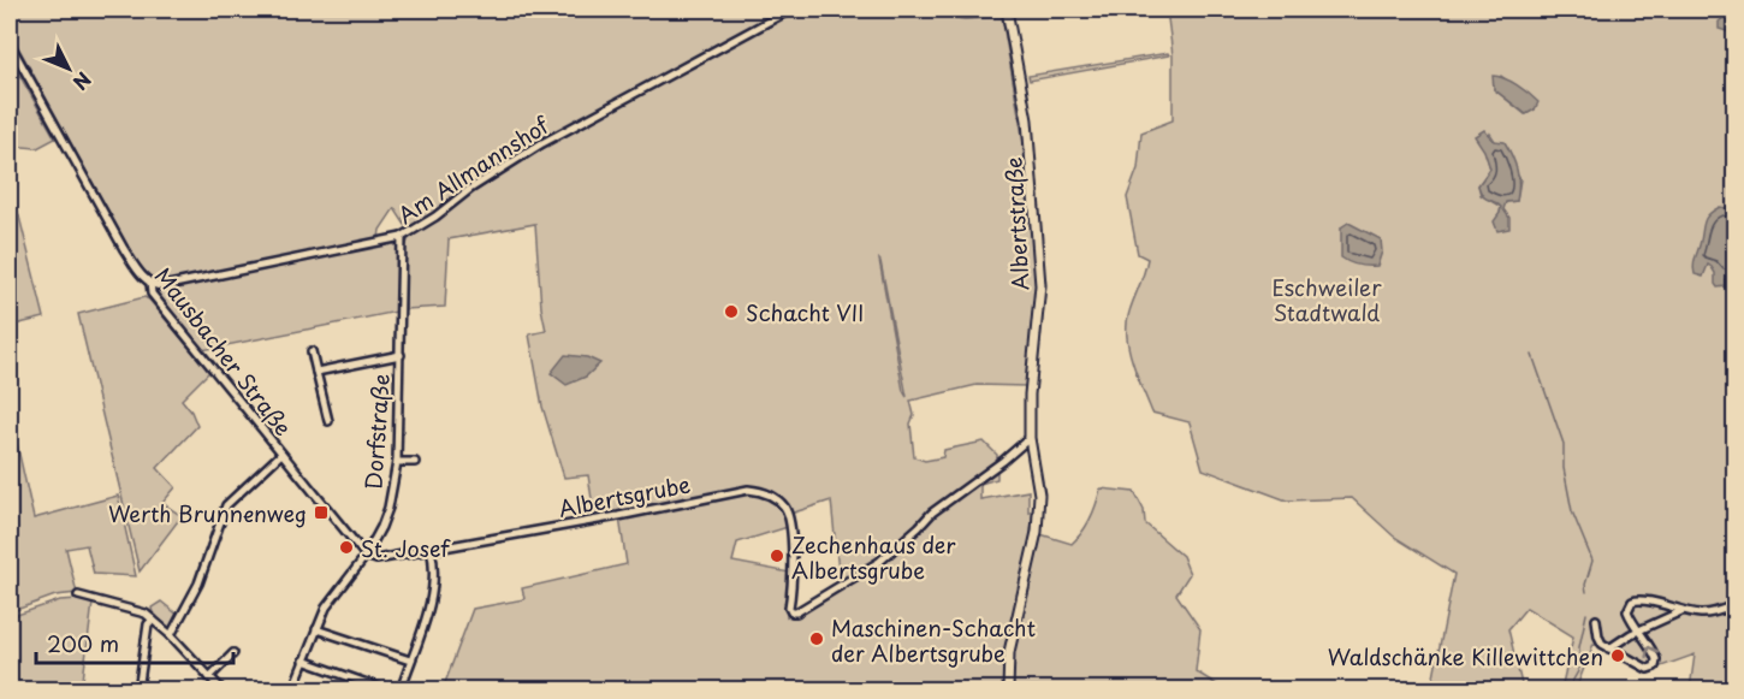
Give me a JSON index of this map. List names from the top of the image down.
{
  "streets": {
    "main road": ["Albertstraße"],
    "street": [
      "Am Allmannshof",
      "Mausbacher Straße",
      "Dorfstraße",
      "Albertsgrube"
    ]
  },
  "crossings": [
    ["Am Allmannshof", "Mausbacher Straße"],
    ["Am Allmannshof", "Dorfstraße"],
    ["Albertstraße", "Albertsgrube"],
    ["Mausbacher Straße", "Dorfstraße"],
    ["Mausbacher Straße", "Albertsgrube"],
    ["Dorfstraße", "Albertsgrube"]
  ],
  "parks": ["Eschweiler Stadtwald"],
  "places": {
    "other": [
      "Schacht VII",
      "St. Josef",
      "Zechenhaus der Albertsgrube",
      "Maschinen-Schacht der Albertsgrube",
      "Waldschänke Killewittchen"
    ],
    "transit": ["Werth Brunnenweg"]
  },
  "scale_bar": "200 m",
  "north": "bottom right"
}
